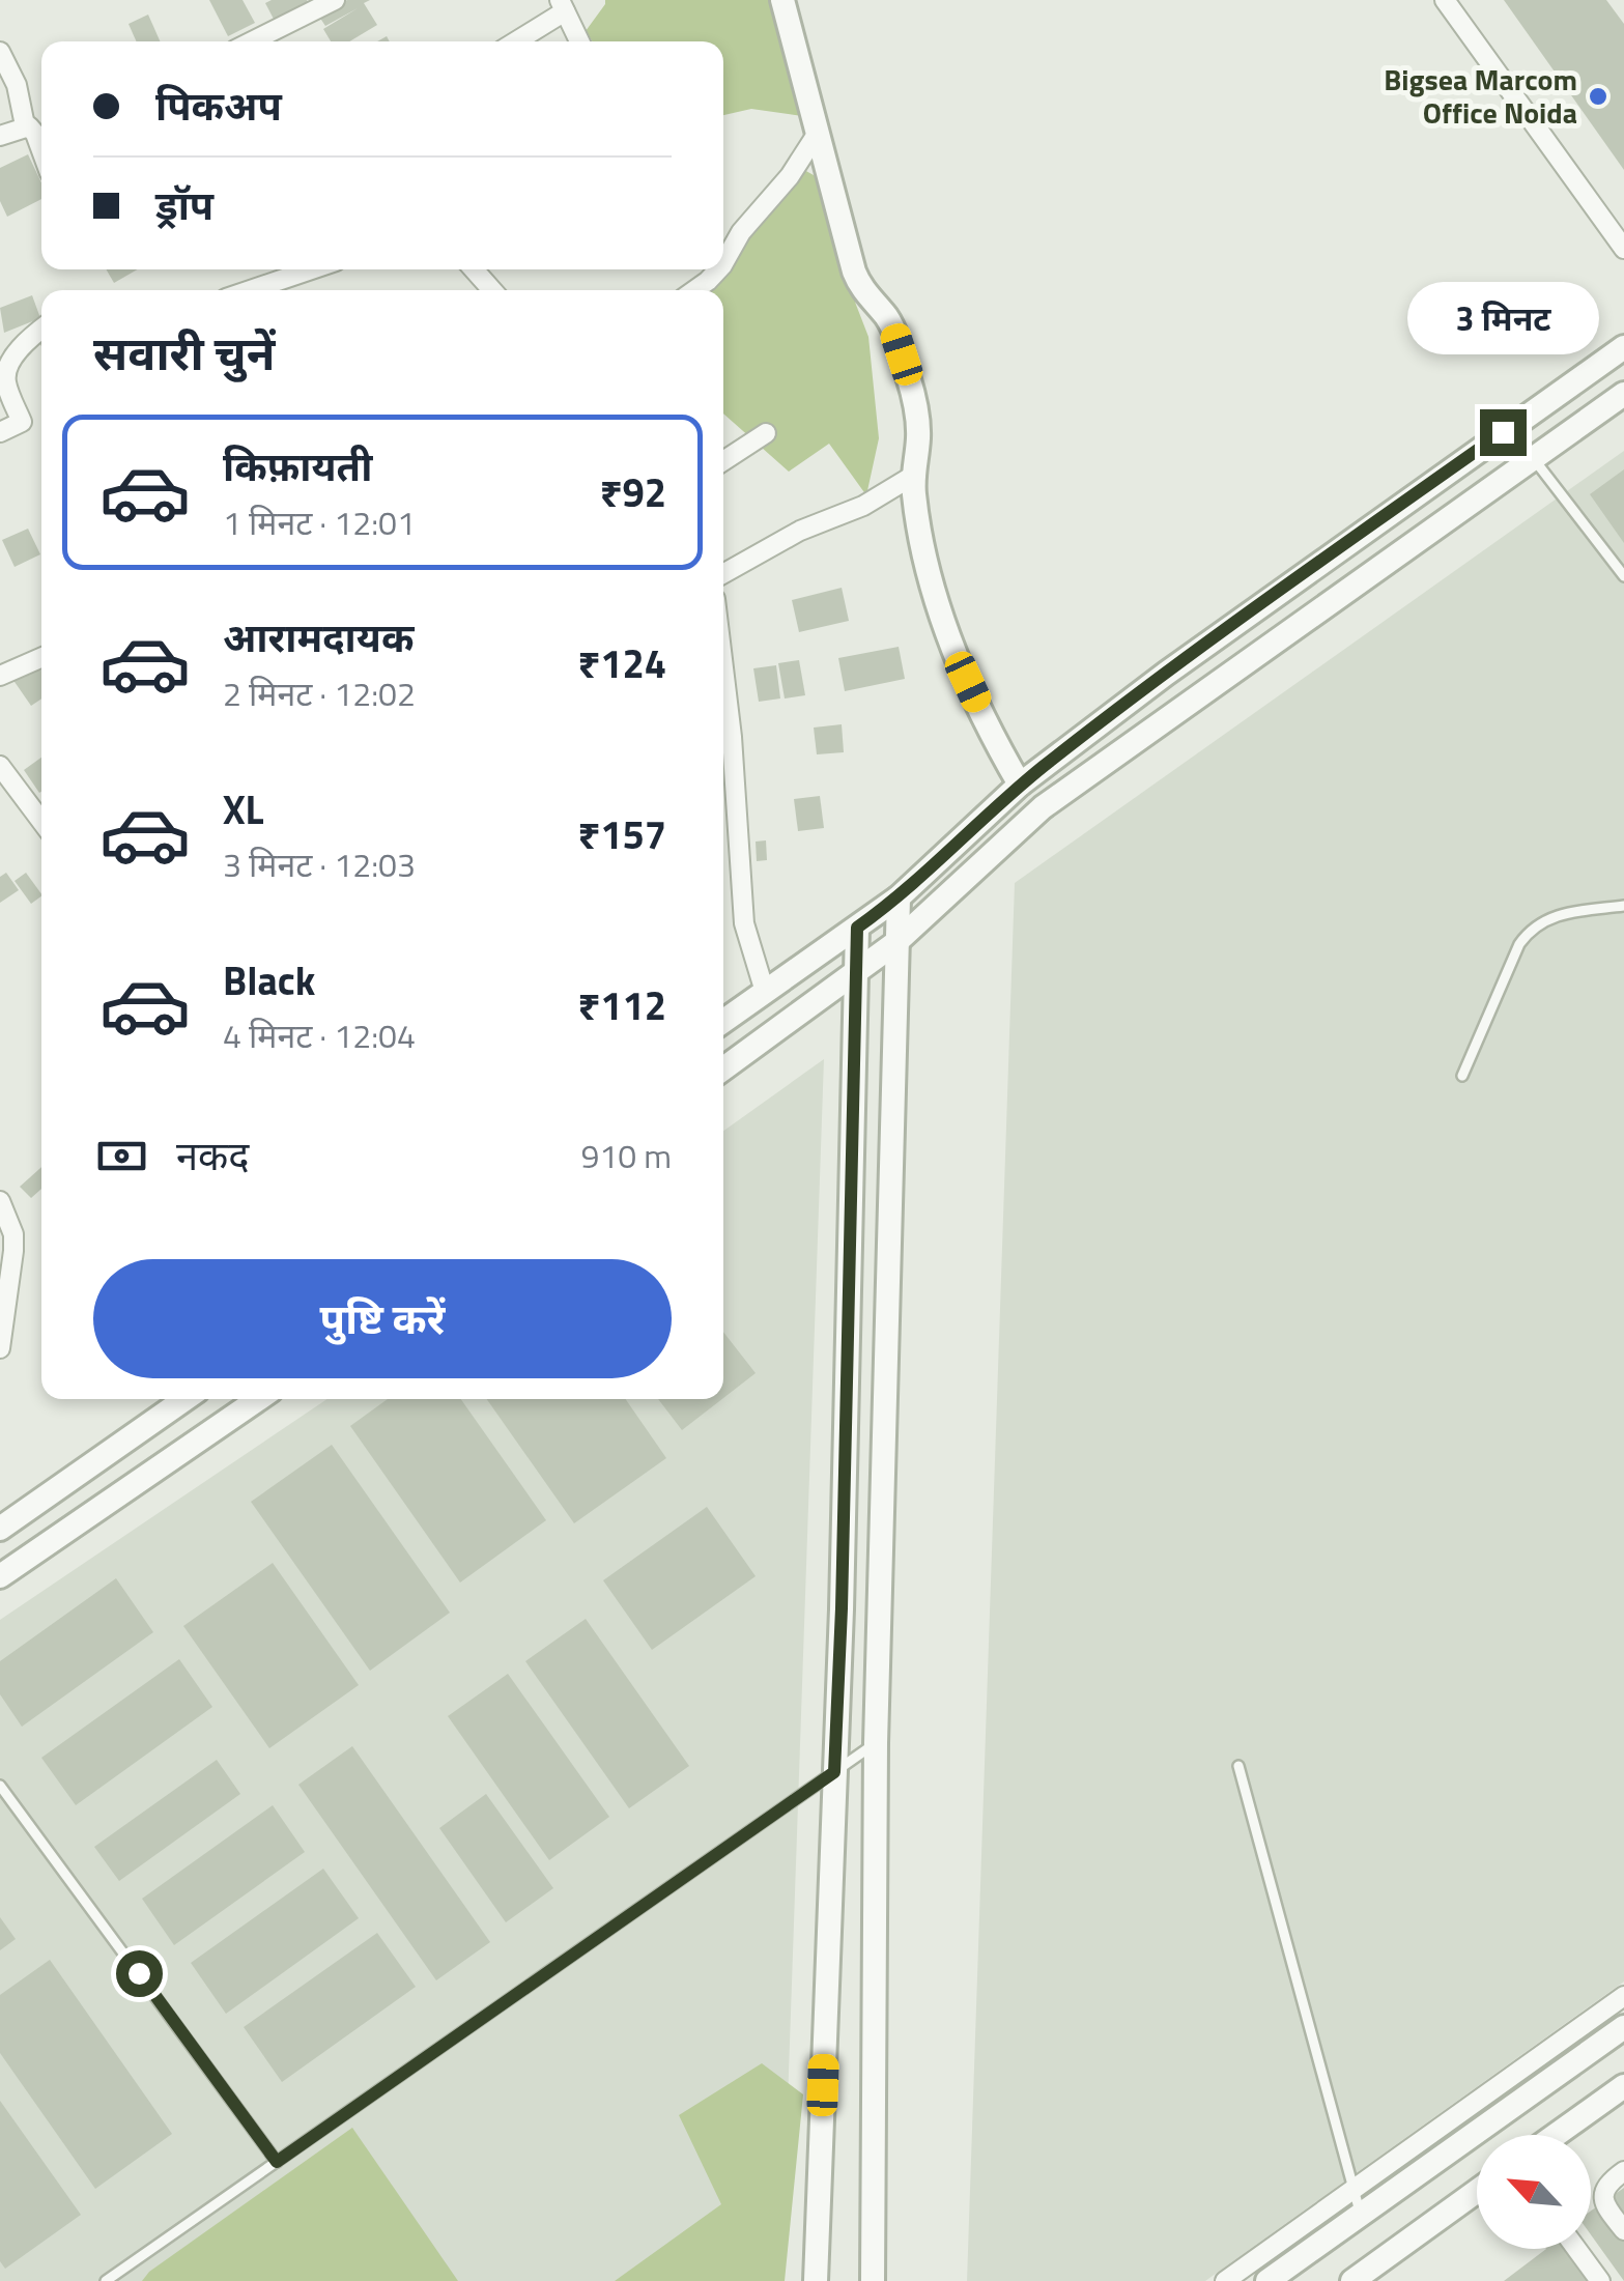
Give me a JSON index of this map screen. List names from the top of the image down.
{
  "places": ["Bigsea Marcom Office Noida"],
  "north": "top left",
  "page": {
    "banner": ["पिकअप", "ड्रॉप"],
    "bubble": "3 मिनट",
    "heading": "सवारी चुनें",
    "list": [
      {
        "name": "किफ़ायती",
        "note": "1 मिनट · 12:01",
        "value": "₹92"
      },
      {
        "name": "आरामदायक",
        "note": "2 मिनट · 12:02",
        "value": "₹124"
      },
      {
        "name": "XL",
        "note": "3 मिनट · 12:03",
        "value": "₹157"
      },
      {
        "name": "Black",
        "note": "4 मिनट · 12:04",
        "value": "₹112"
      }
    ],
    "pay": ["नकद", "910 m"],
    "buttons": "पुष्टि करें"
  }
}
